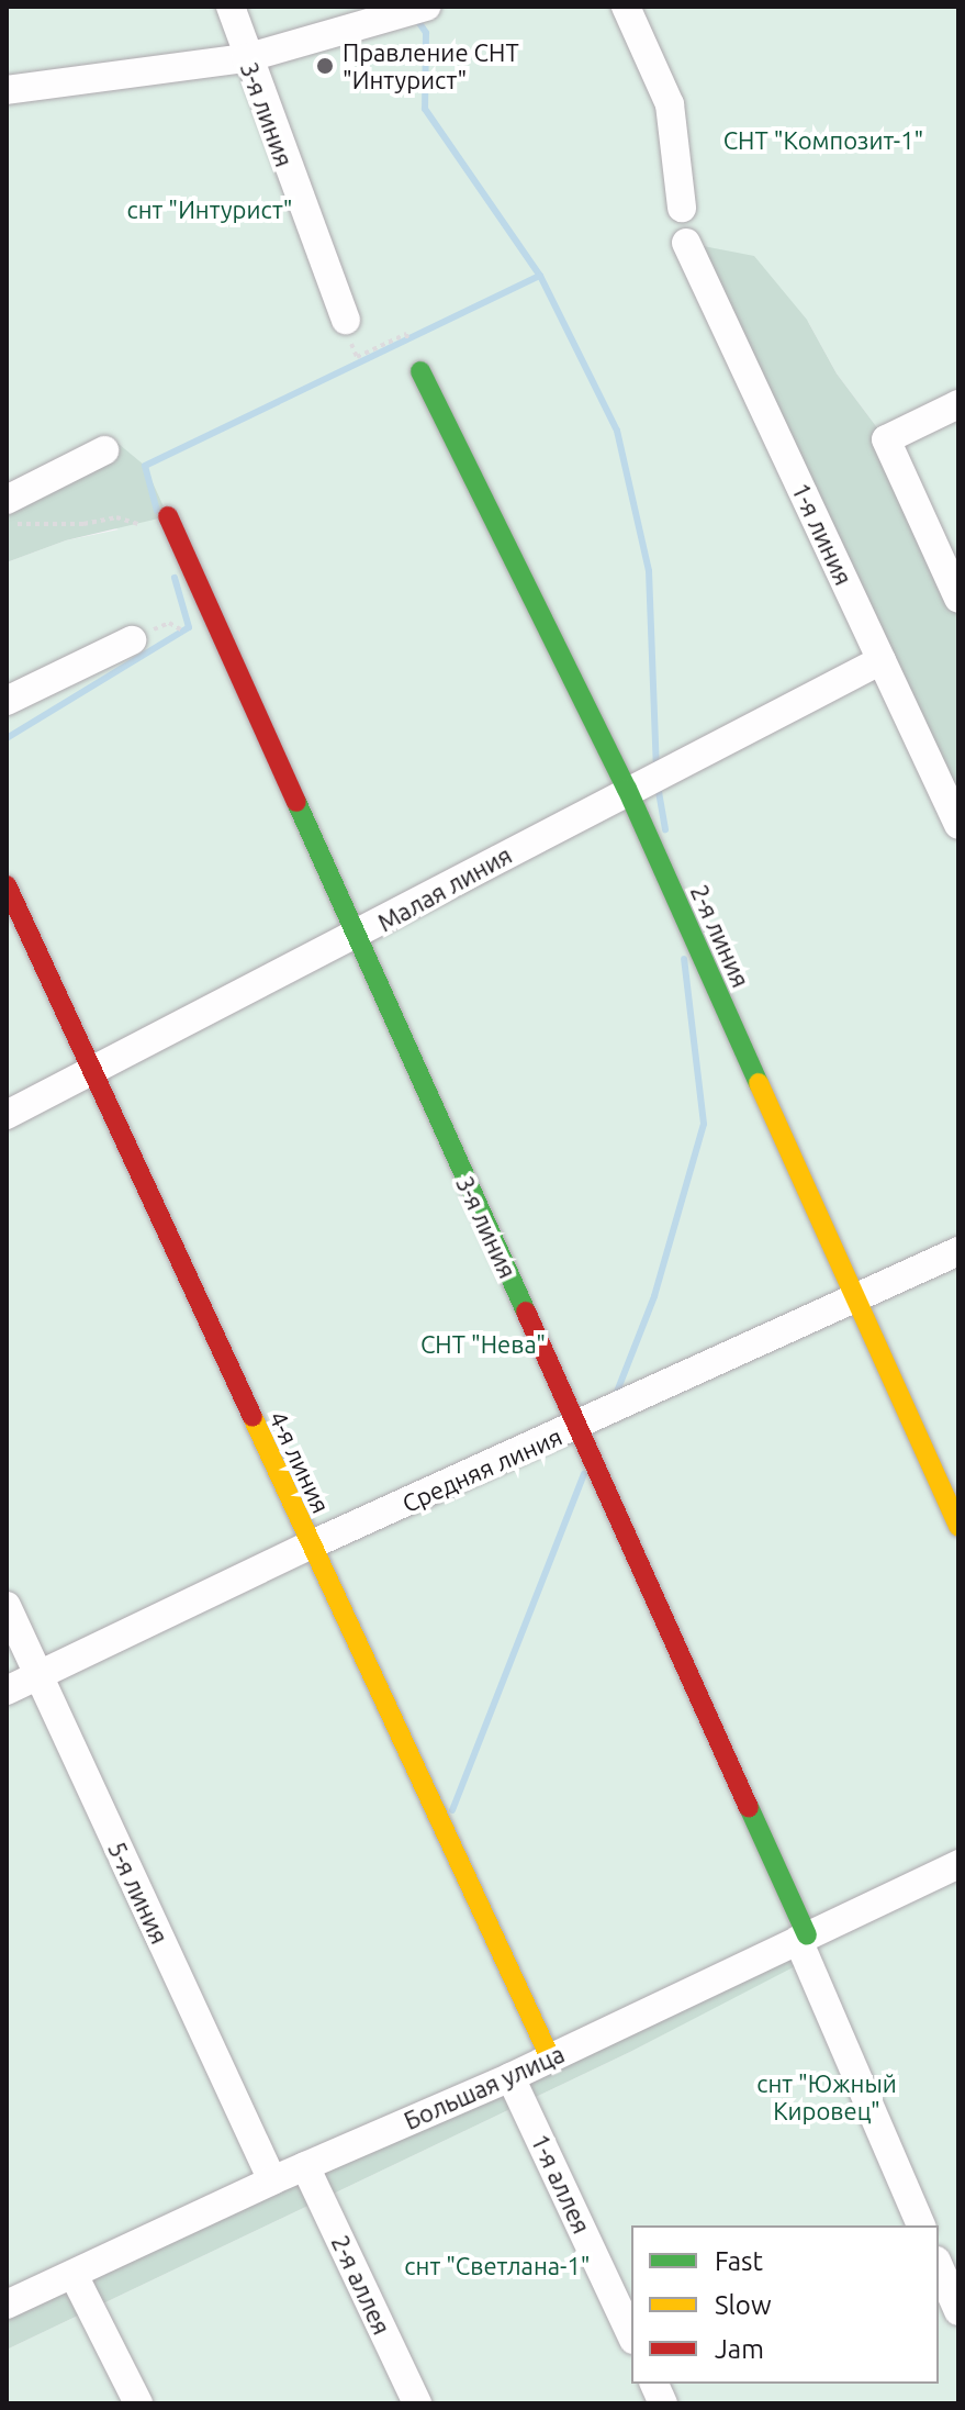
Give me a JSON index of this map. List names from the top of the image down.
{
  "streets": {
    "street": [
      "3-я линия",
      "1-я линия",
      "Малая линия",
      "2-я линия",
      "4-я линия",
      "Средняя линия",
      "5-я линия",
      "Большая улица",
      "1-я аллея",
      "2-я аллея"
    ]
  },
  "crossings": [
    ["3-я линия", "Малая линия"],
    ["3-я линия", "Средняя линия"],
    ["3-я линия", "Большая улица"],
    ["1-я линия", "Малая линия"],
    ["Малая линия", "2-я линия"],
    ["Малая линия", "4-я линия"],
    ["2-я линия", "Средняя линия"],
    ["4-я линия", "Средняя линия"],
    ["4-я линия", "Большая улица"],
    ["Средняя линия", "5-я линия"],
    ["5-я линия", "Большая улица"],
    ["Большая улица", "1-я аллея"],
    ["Большая улица", "2-я аллея"]
  ],
  "parks": [
    "СНТ \"Композит-1\"",
    "снт \"Интурист\"",
    "СНТ \"Нева\"",
    "снт \"Южный Кировец\"",
    "снт \"Светлана-1\""
  ],
  "places": ["Правление СНТ \"Интурист\""],
  "legend": ["Fast", "Slow", "Jam"]
}
